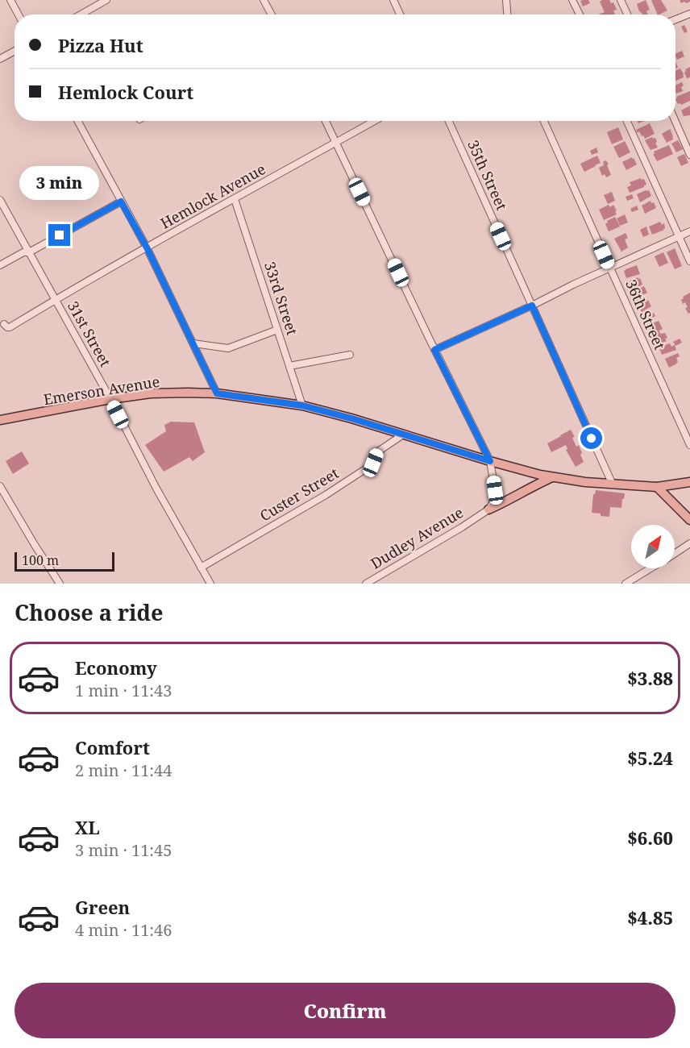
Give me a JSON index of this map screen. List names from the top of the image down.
{
  "streets": {
    "main road": ["Emerson Avenue"],
    "street": [
      "35th Street",
      "Hemlock Avenue",
      "33rd Street",
      "36th Street",
      "31st Street",
      "Custer Street",
      "Dudley Avenue"
    ]
  },
  "crossings": [
    ["35th Street", "Emerson Avenue"],
    ["Hemlock Avenue", "33rd Street"],
    ["Hemlock Avenue", "31st Street"],
    ["33rd Street", "Emerson Avenue"],
    ["31st Street", "Emerson Avenue"],
    ["31st Street", "Custer Street"],
    ["Emerson Avenue", "Custer Street"]
  ],
  "scale_bar": "100 m",
  "north": "top right",
  "page": {
    "banner": ["Pizza Hut", "Hemlock Court"],
    "bubble": "3 min",
    "scale": "100 m",
    "heading": "Choose a ride",
    "list": [
      {
        "name": "Economy",
        "note": "1 min · 11:43",
        "value": "$3.88"
      },
      {
        "name": "Comfort",
        "note": "2 min · 11:44",
        "value": "$5.24"
      },
      {
        "name": "XL",
        "note": "3 min · 11:45",
        "value": "$6.60"
      },
      {
        "name": "Green",
        "note": "4 min · 11:46",
        "value": "$4.85"
      }
    ],
    "buttons": "Confirm"
  }
}
